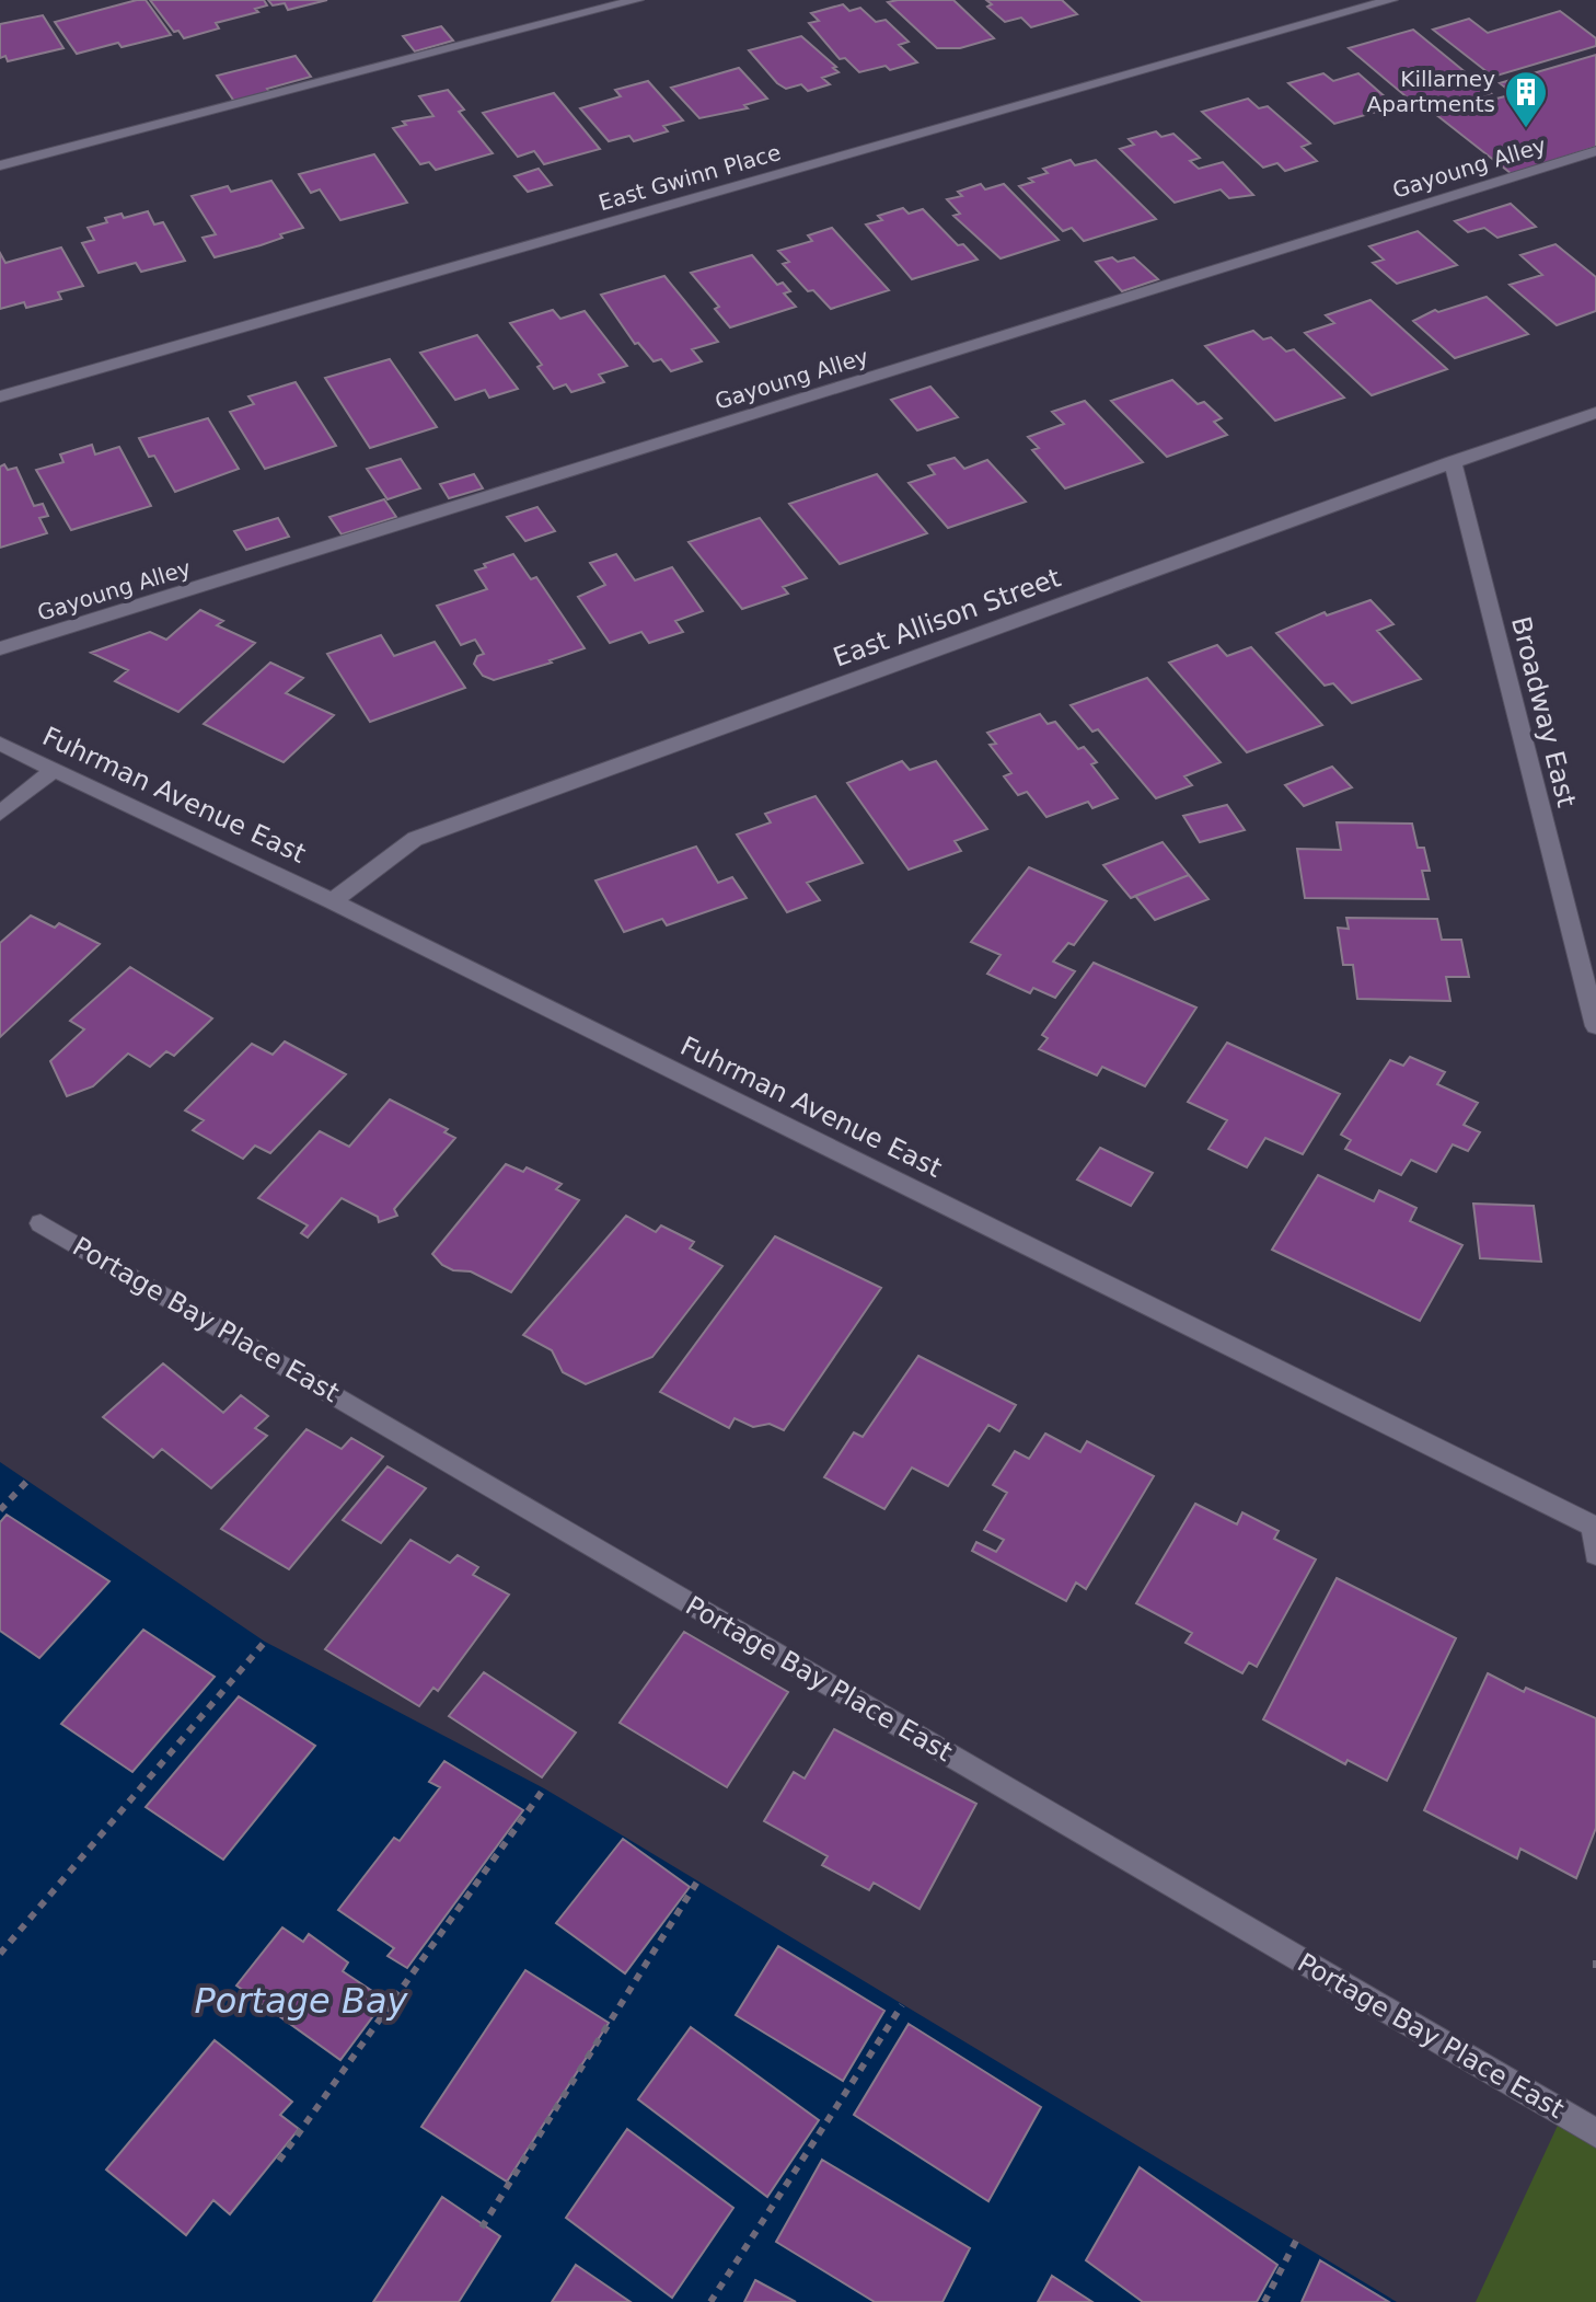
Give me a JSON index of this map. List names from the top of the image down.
{
  "streets": {
    "street": [
      "Gayoung Alley",
      "East Gwinn Place",
      "East Allison Street",
      "Broadway East",
      "Fuhrman Avenue East",
      "Portage Bay Place East"
    ]
  },
  "crossings": [
    ["East Allison Street", "Broadway East"],
    ["East Allison Street", "Fuhrman Avenue East"]
  ],
  "water": ["Portage Bay"],
  "places": {
    "building": ["Killarney Apartments"]
  }
}
